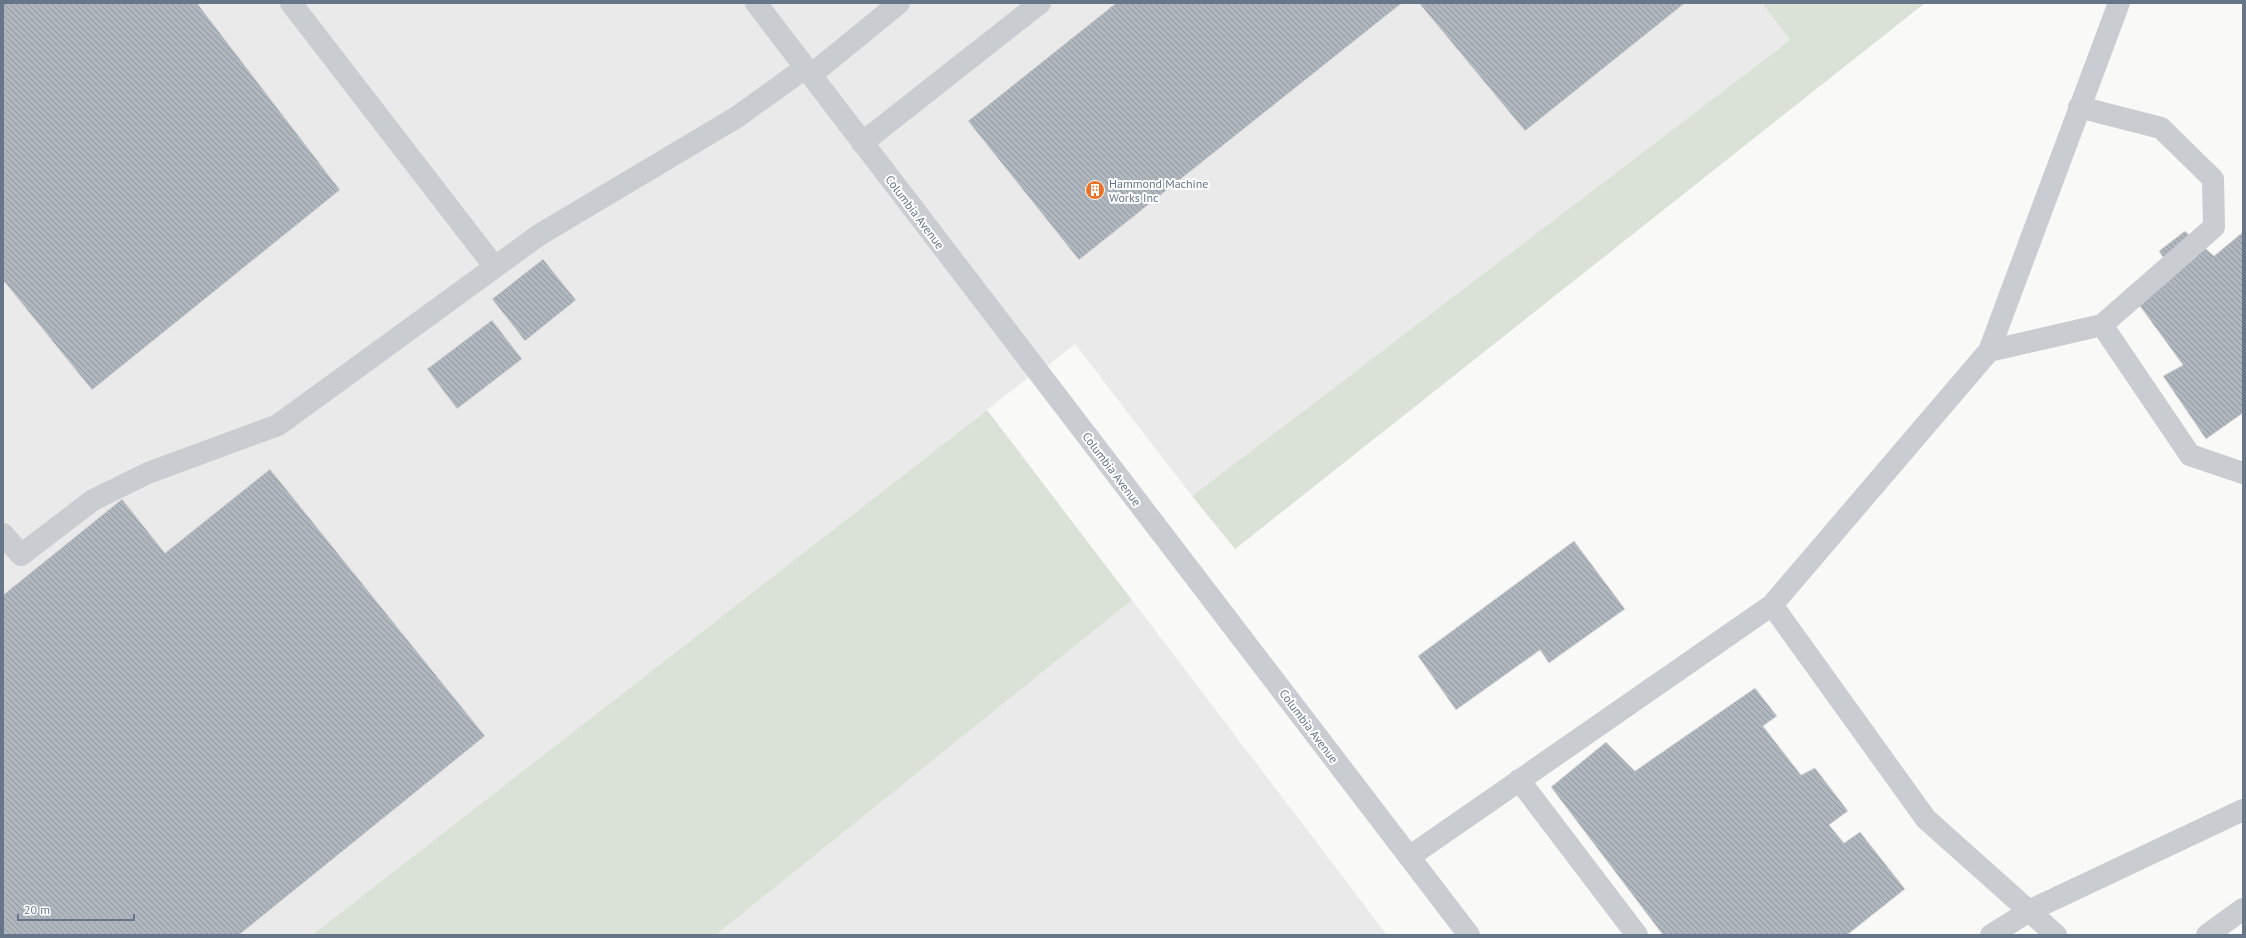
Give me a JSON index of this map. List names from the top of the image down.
{
  "streets": {
    "street": ["Columbia Avenue"]
  },
  "places": {
    "building": ["Hammond Machine Works Inc"]
  },
  "scale_bar": "20 m"
}
